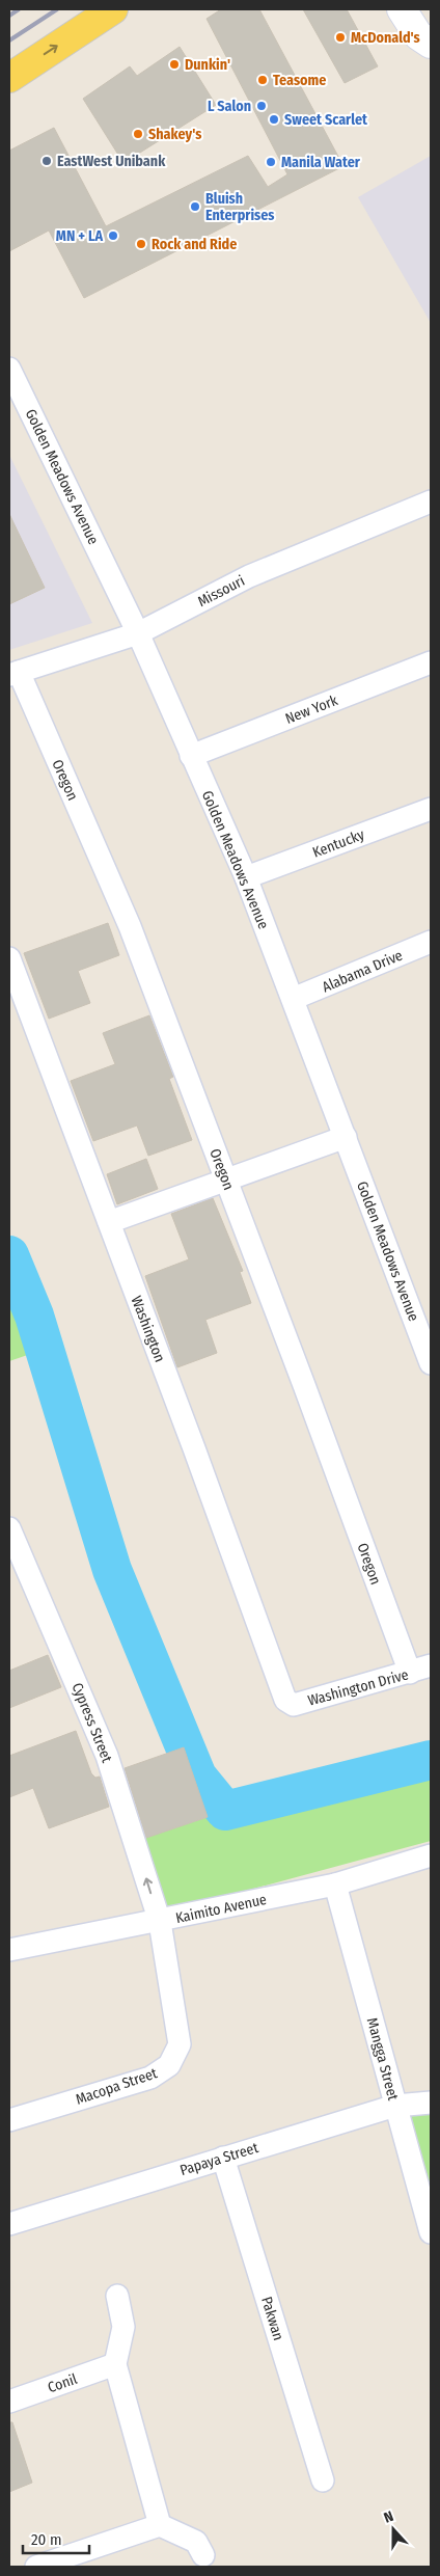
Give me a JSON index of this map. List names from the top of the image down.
{
  "streets": {
    "street": [
      "Golden Meadows Avenue",
      "Missouri",
      "New York",
      "Oregon",
      "Kentucky",
      "Alabama Drive",
      "Washington",
      "Washington Drive",
      "Cypress Street",
      "Kaimito Avenue",
      "Mangga Street",
      "Macopa Street",
      "Papaya Street",
      "Pakwan",
      "Conil"
    ]
  },
  "crossings": [
    ["Golden Meadows Avenue", "Missouri"],
    ["Golden Meadows Avenue", "New York"],
    ["Golden Meadows Avenue", "Kentucky"],
    ["Golden Meadows Avenue", "Alabama Drive"],
    ["Missouri", "Oregon"],
    ["Oregon", "Washington Drive"],
    ["Washington", "Washington Drive"],
    ["Cypress Street", "Kaimito Avenue"],
    ["Cypress Street", "Macopa Street"],
    ["Kaimito Avenue", "Mangga Street"],
    ["Kaimito Avenue", "Macopa Street"],
    ["Mangga Street", "Papaya Street"],
    ["Papaya Street", "Pakwan"]
  ],
  "one_way": ["Cypress Street"],
  "places": [
    "McDonald's",
    "Dunkin'",
    "Teasome",
    "L Salon",
    "Sweet Scarlet",
    "Shakey's",
    "EastWest Unibank",
    "Manila Water",
    "Bluish Enterprises",
    "MN + LA",
    "Rock and Ride"
  ],
  "scale_bar": "20 m",
  "north": "top"
}
